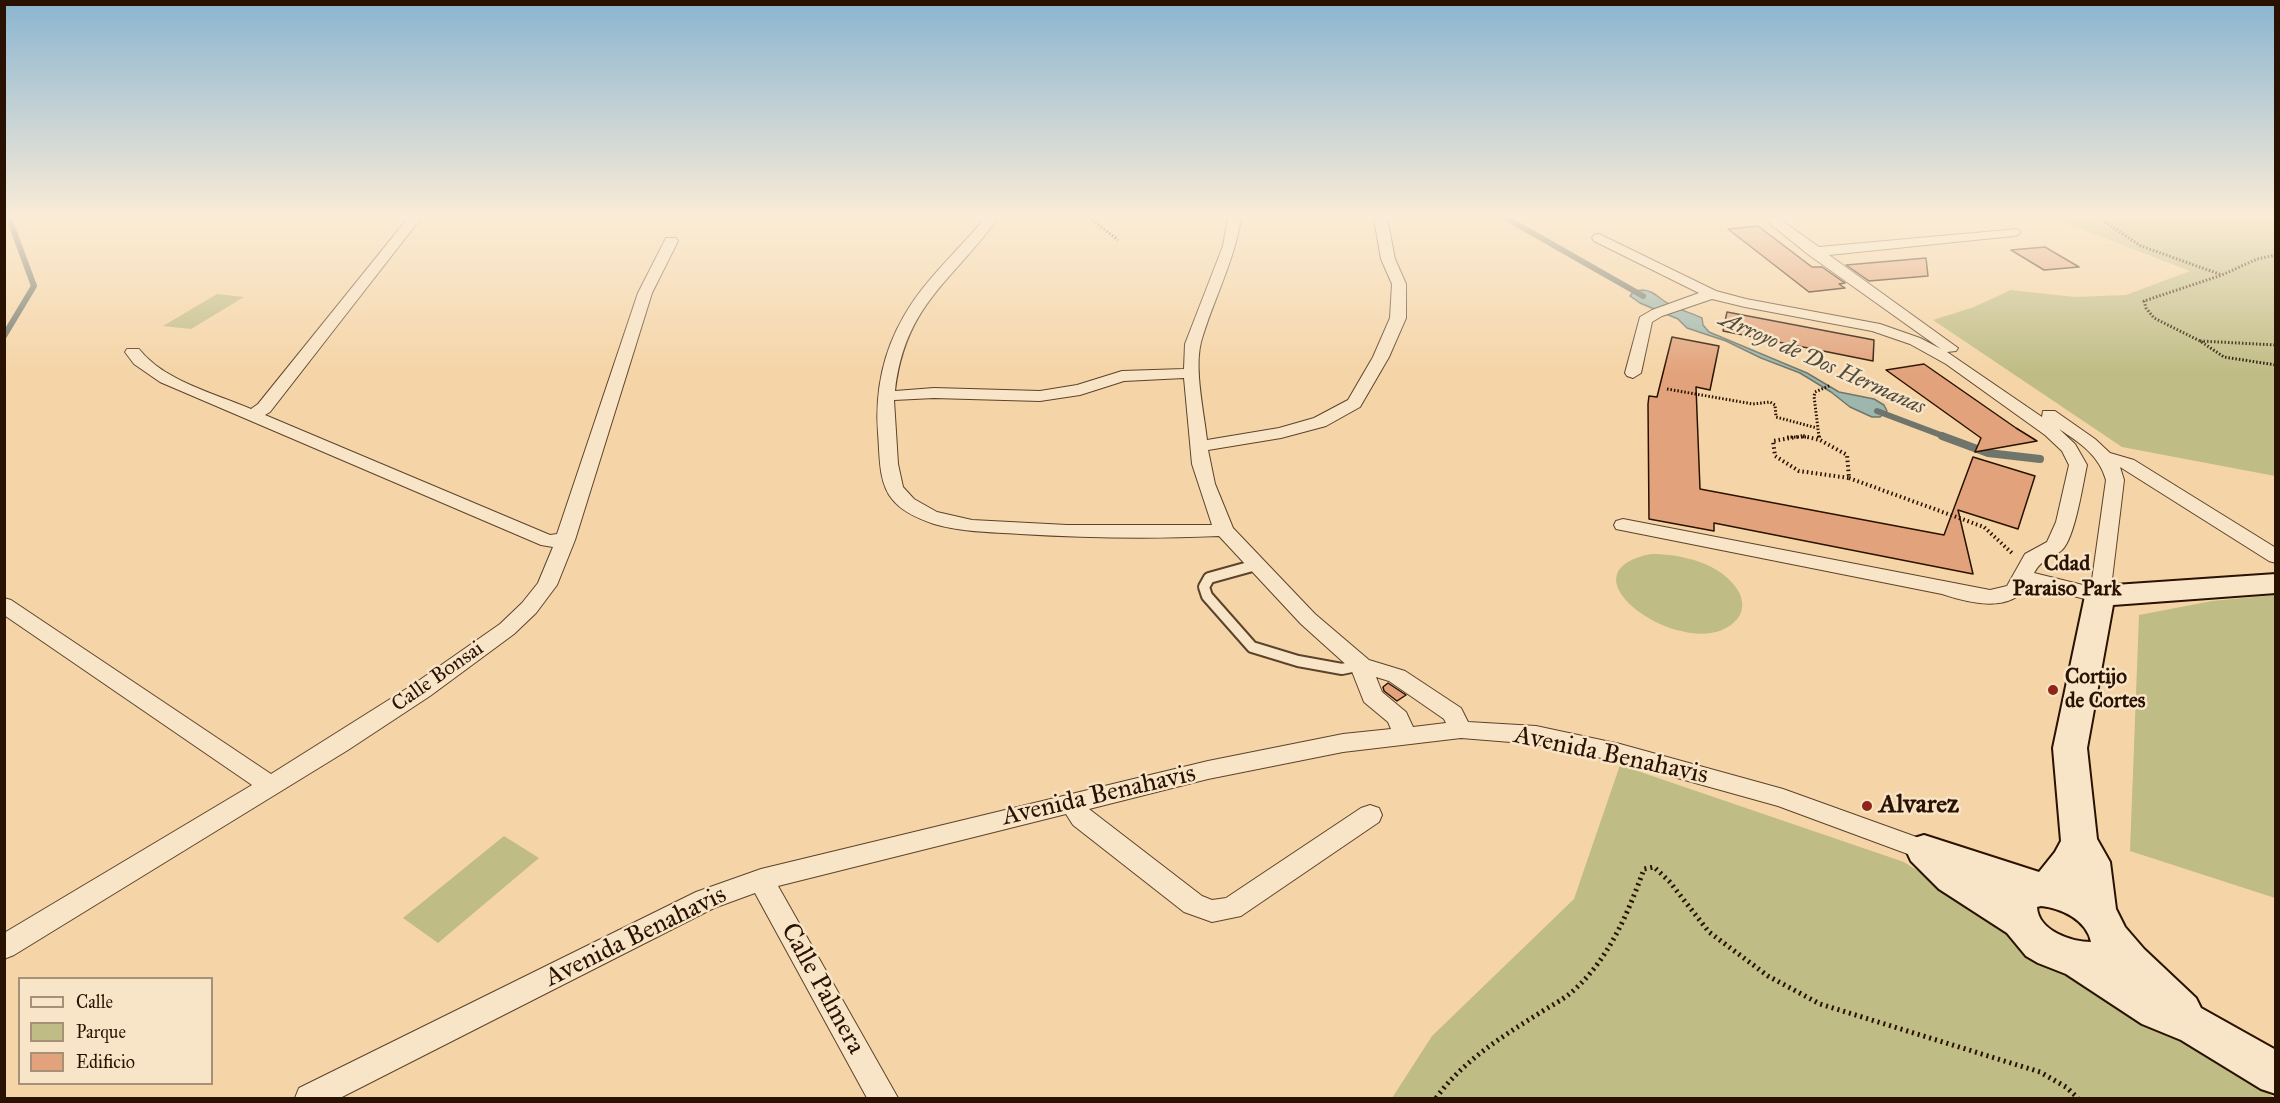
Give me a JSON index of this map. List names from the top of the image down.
{
  "streets": {
    "street": ["Calle Bonsai", "Avenida Benahavis", "Calle Palmera"]
  },
  "crossings": [
    ["Avenida Benahavis", "Calle Palmera"]
  ],
  "districts": ["Cdad Paraiso Park"],
  "water": ["Arroyo de Dos Hermanas"],
  "places": ["Cortijo de Cortes", "Alvarez"],
  "legend": ["Calle", "Parque", "Edificio"]
}
